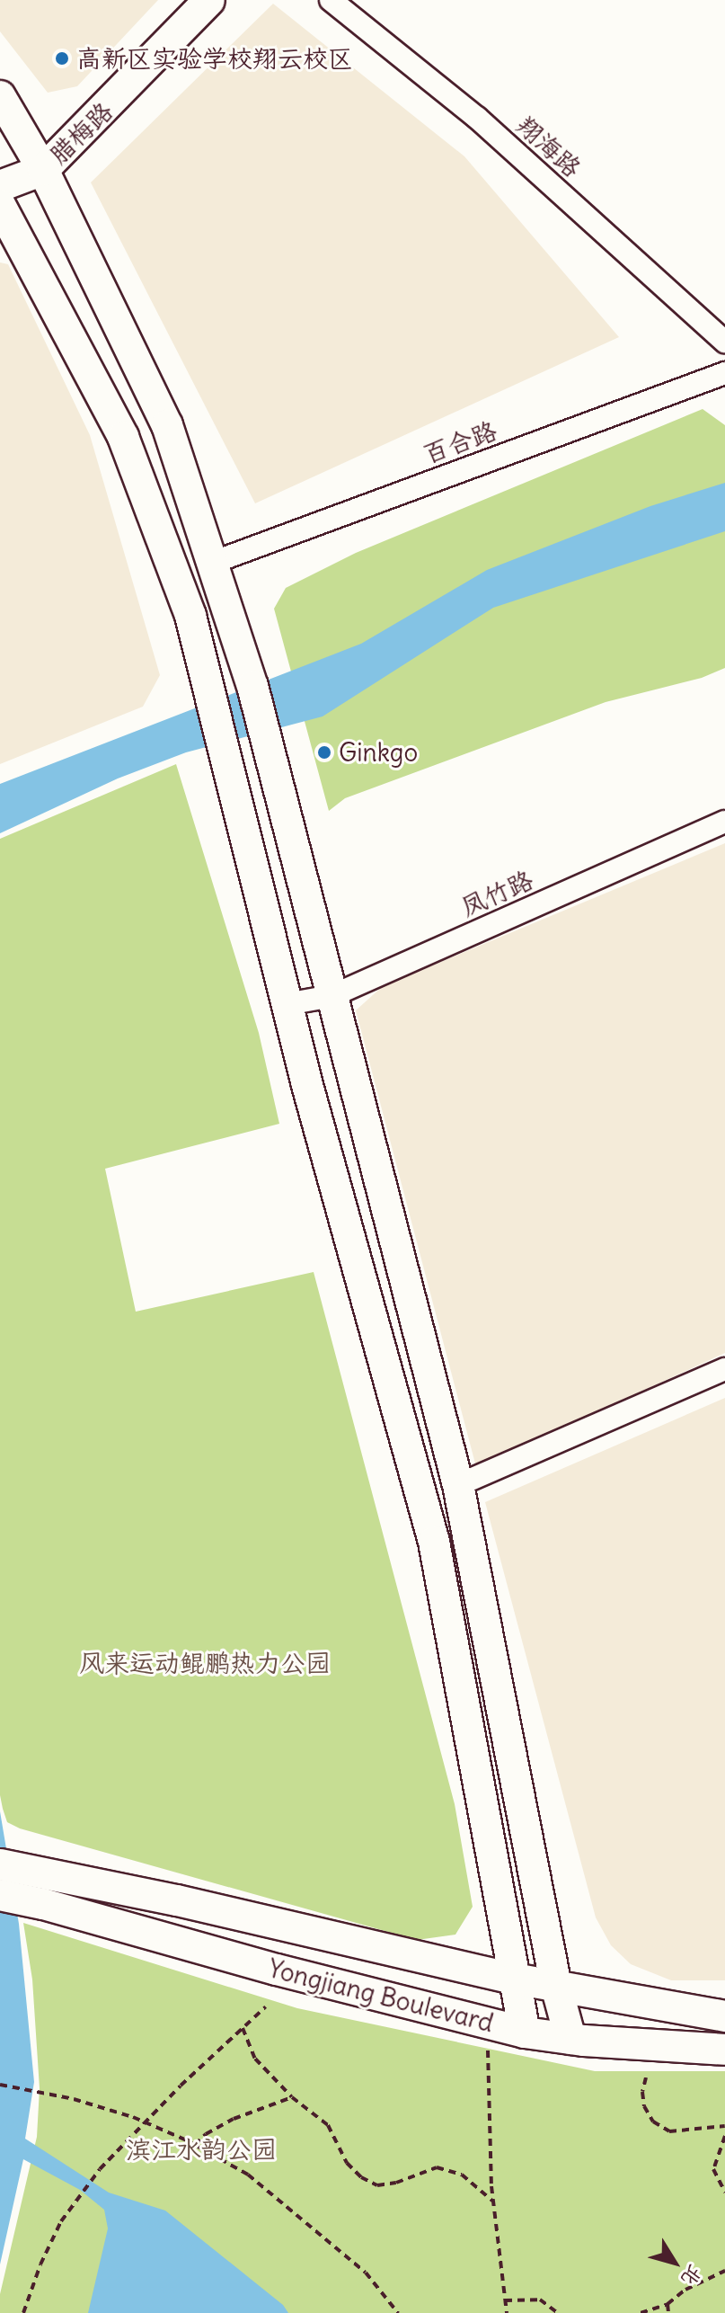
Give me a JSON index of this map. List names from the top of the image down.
{
  "streets": {
    "street": [
      "腊梅路",
      "翔海路",
      "百合路",
      "凤竹路",
      "Yongjiang Boulevard"
    ]
  },
  "parks": ["风来运动鲲鹏热力公园", "滨江水韵公园"],
  "places": ["高新区实验学校翔云校区", "Ginkgo"],
  "north": "bottom right"
}
